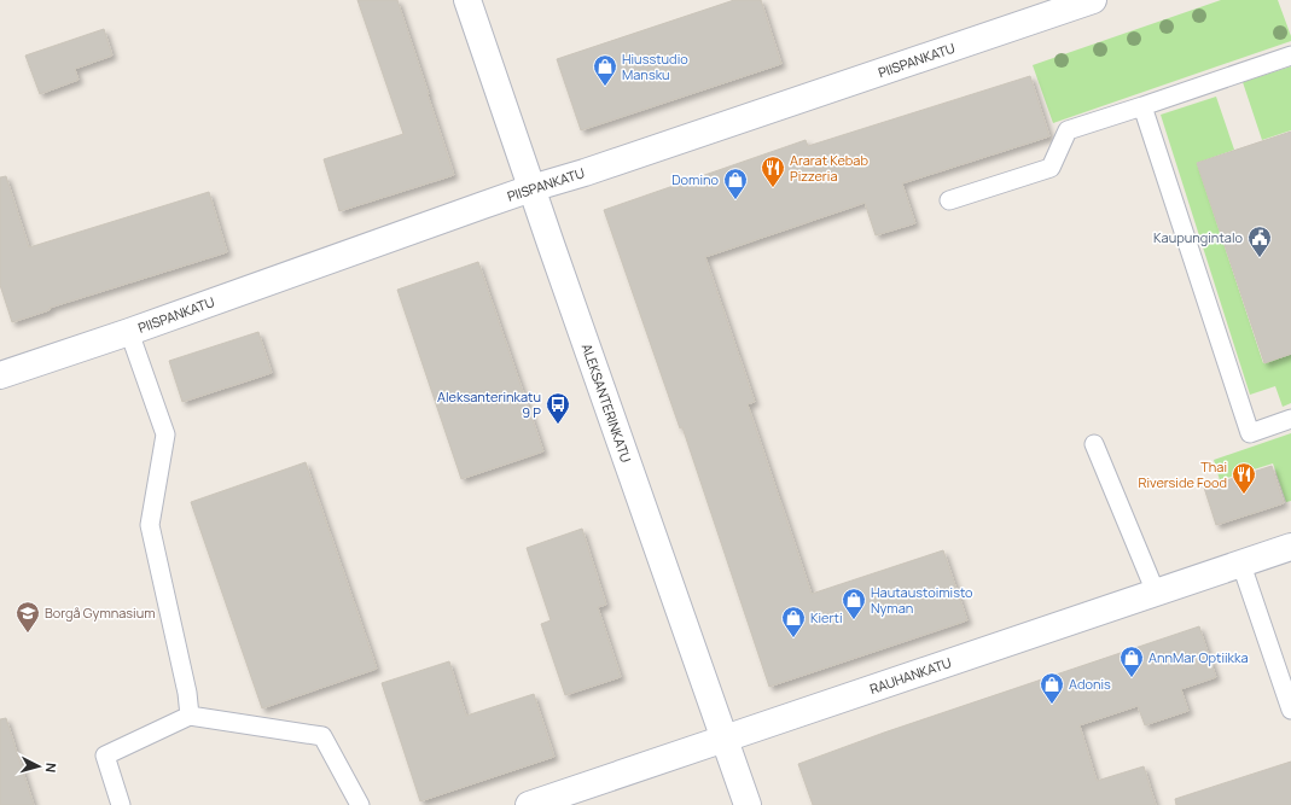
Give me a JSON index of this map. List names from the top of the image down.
{
  "streets": {
    "main road": ["PIISPANKATU", "ALEKSANTERINKATU", "RAUHANKATU"]
  },
  "crossings": [
    ["PIISPANKATU", "ALEKSANTERINKATU"],
    ["ALEKSANTERINKATU", "RAUHANKATU"]
  ],
  "places": {
    "shop": [
      "Hiusstudio Mansku",
      "Domino",
      "Hautaustoimisto Nyman",
      "Kierti",
      "AnnMar Optiikka",
      "Adonis"
    ],
    "restaurant": ["Ararat Kebab Pizzeria", "Thai Riverside Food"],
    "public building": ["Kaupungintalo"],
    "bus stop": ["Aleksanterinkatu 9 P"],
    "school or university": ["Borgå Gymnasium"]
  },
  "north": "right"
}
